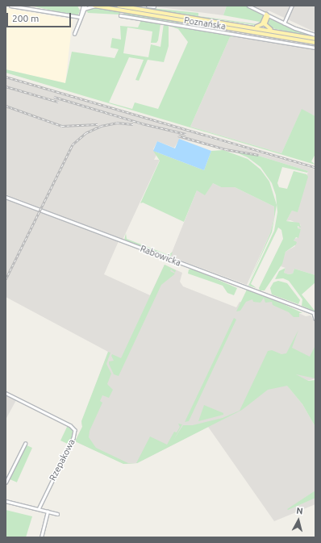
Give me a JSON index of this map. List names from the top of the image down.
{
  "streets": {
    "main road": ["Poznańska"],
    "street": ["Rabowicka", "Rzepakowa"]
  },
  "scale_bar": "200 m",
  "north": "top"
}
